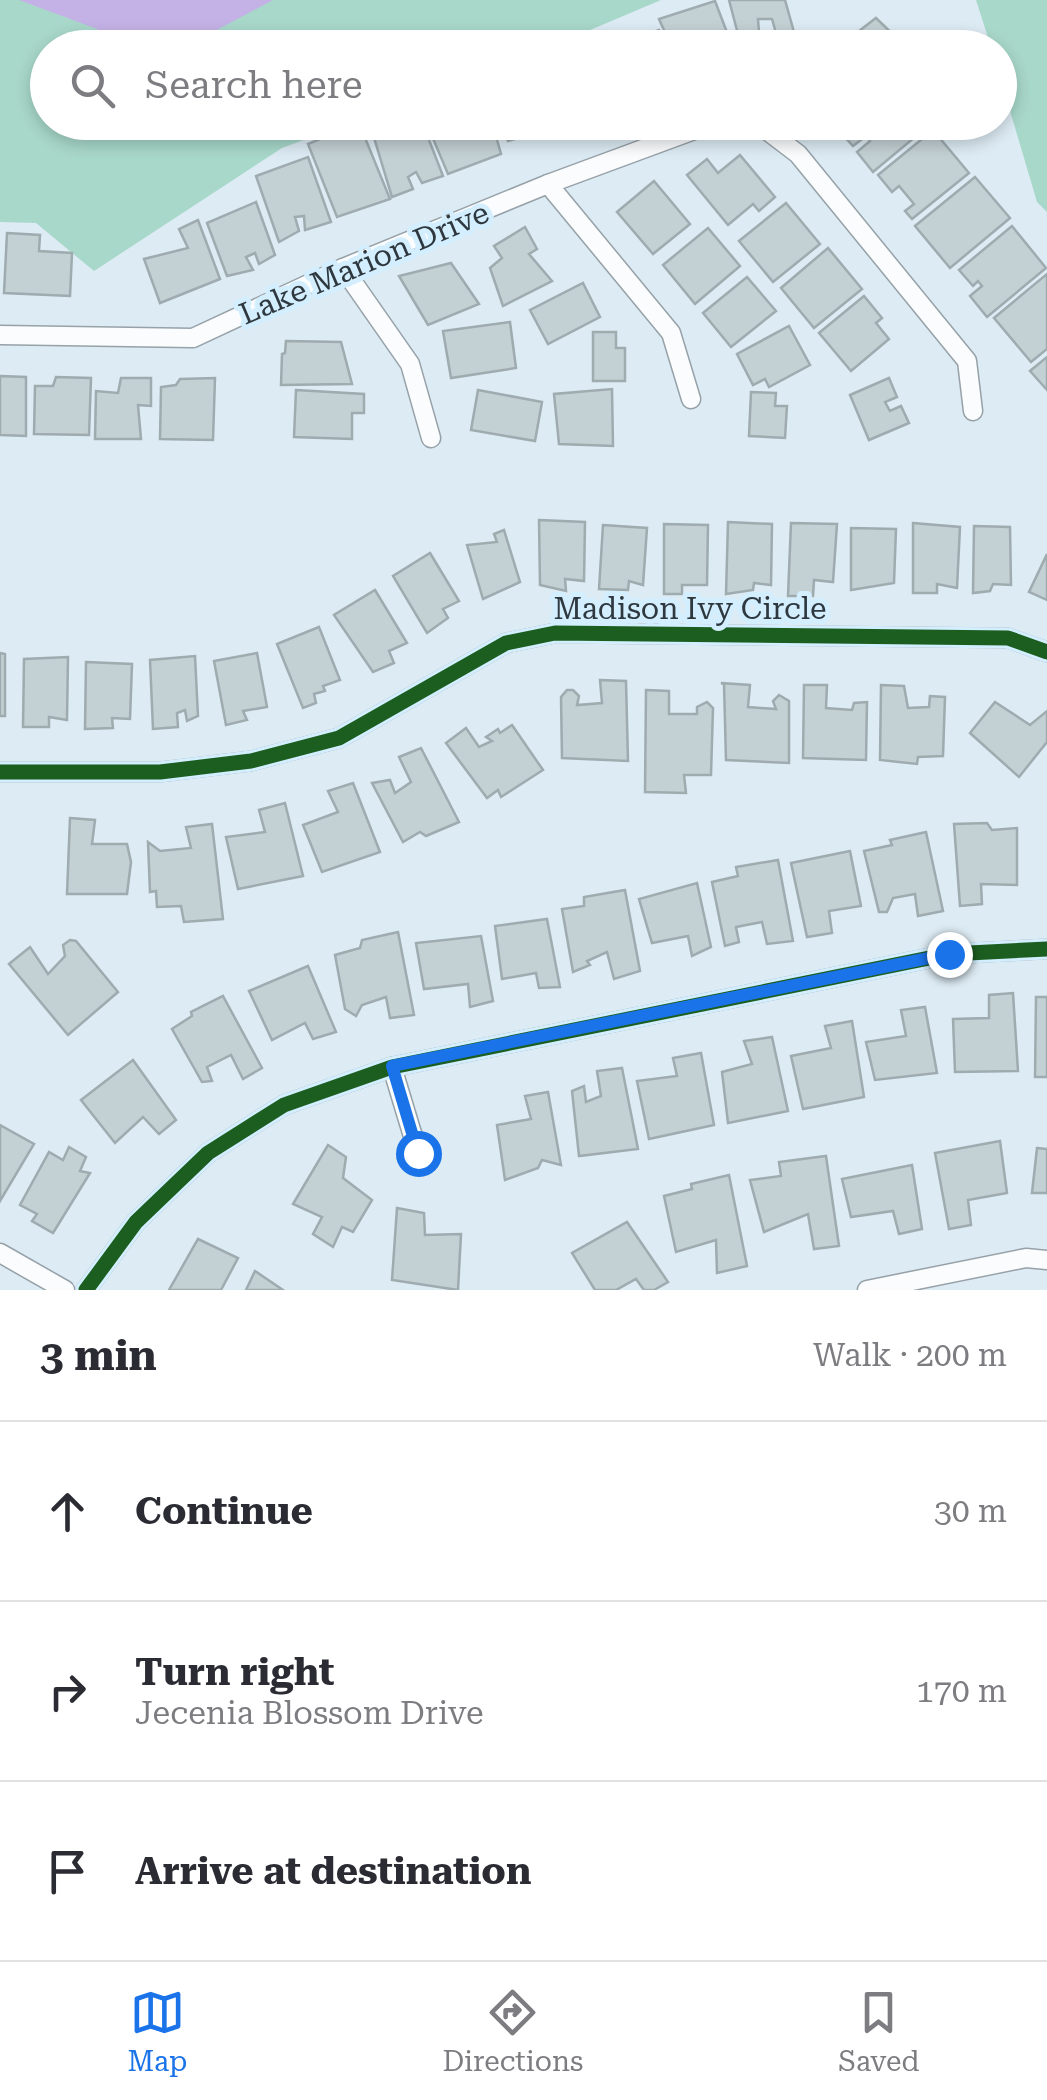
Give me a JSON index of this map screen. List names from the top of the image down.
{
  "streets": {
    "street": ["Lake Marion Drive", "Madison Ivy Circle"]
  },
  "page": {
    "search": "Search here",
    "heading": ["3 min", "Walk · 200 m"],
    "list": [
      ["Continue", "30 m"],
      ["Turn right", "Jecenia Blossom Drive", "170 m"],
      "Arrive at destination"
    ],
    "nav": ["Map", "Directions", "Saved"]
  }
}
